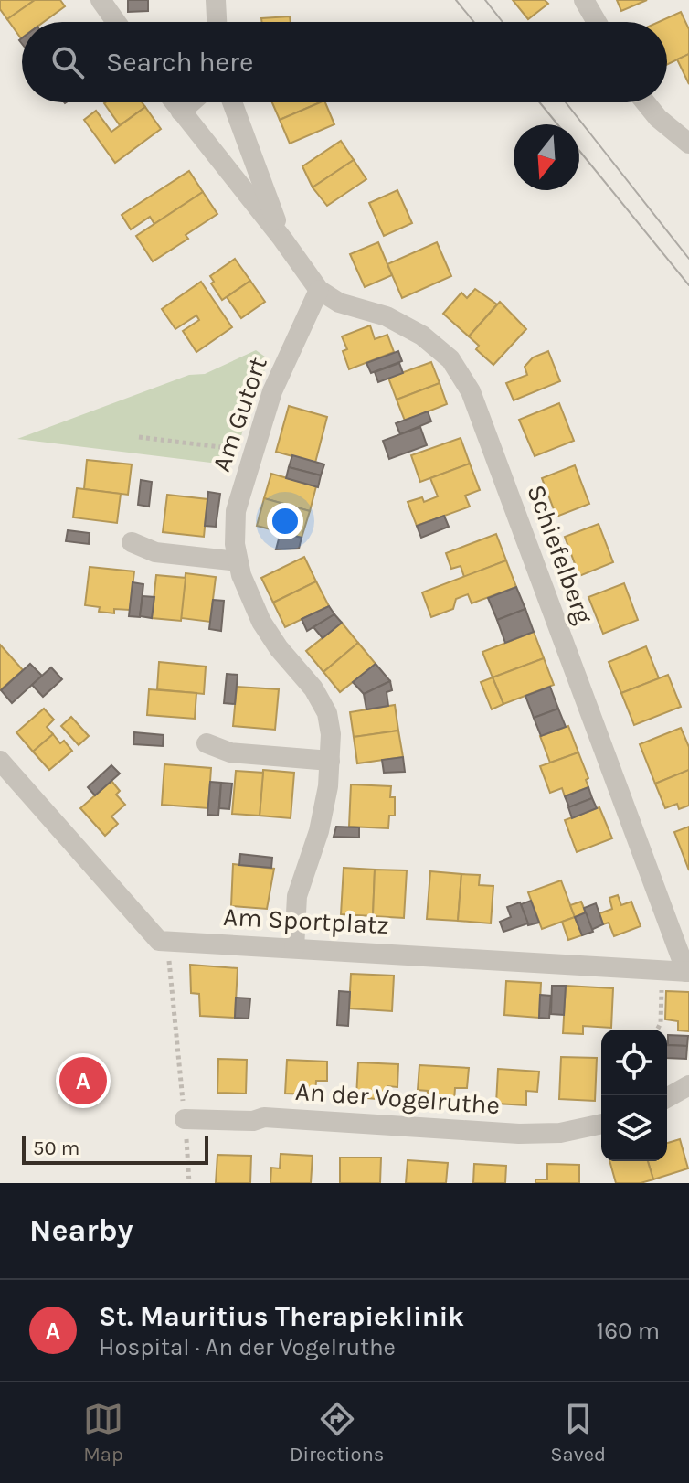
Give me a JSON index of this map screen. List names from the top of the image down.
{
  "streets": {
    "street": [
      "Am Gutort",
      "Schiefelberg",
      "Am Sportplatz",
      "An der Vogelruthe"
    ]
  },
  "crossings": [
    ["Am Gutort", "Schiefelberg"],
    ["Am Gutort", "Am Sportplatz"],
    ["Schiefelberg", "Am Sportplatz"]
  ],
  "scale_bar": "50 m",
  "north": "bottom",
  "page": {
    "search": "Search here",
    "pins": "A",
    "scale": "50 m",
    "heading": "Nearby",
    "list": [
      {
        "mark": "A",
        "name": "St. Mauritius Therapieklinik",
        "note": "Hospital · An der Vogelruthe",
        "value": "160 m"
      }
    ],
    "nav": ["Map", "Directions", "Saved"]
  }
}
